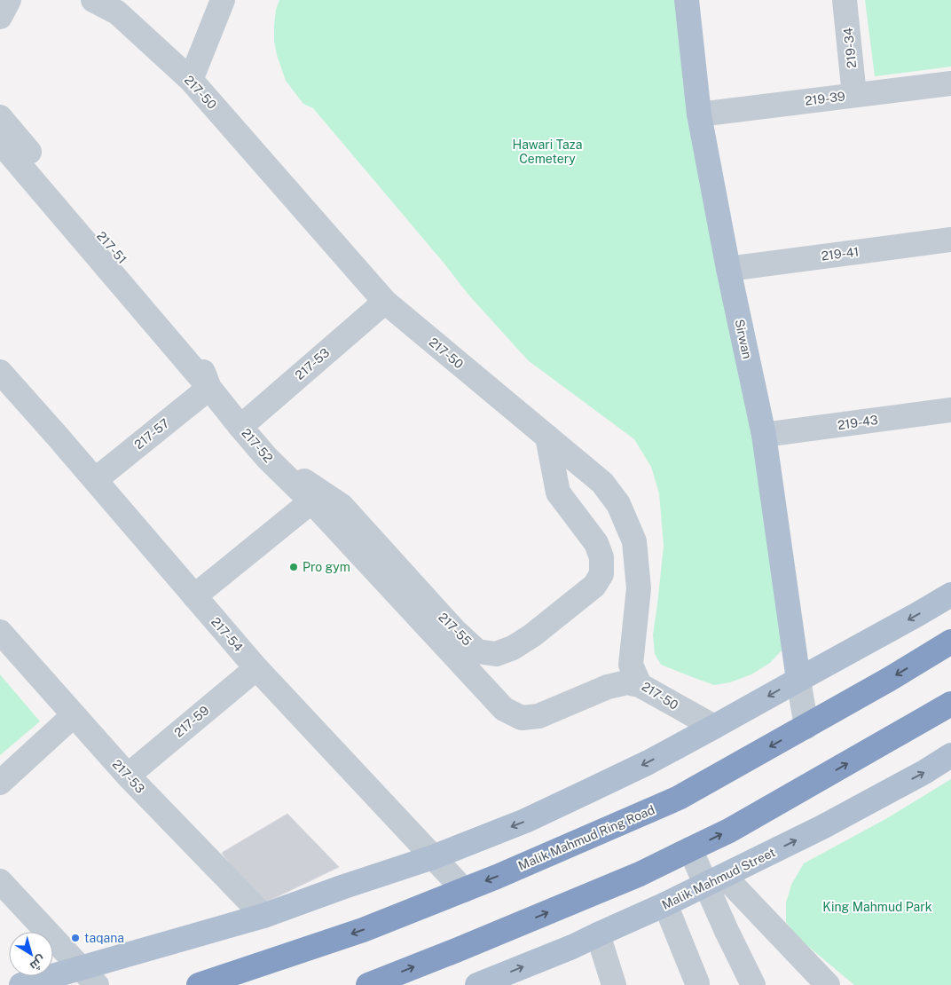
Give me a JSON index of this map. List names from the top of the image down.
{
  "streets": {
    "highway": ["Malik Mahmud Ring Road"],
    "main road": ["Sirwan", "Malik Mahmud Street"],
    "street": [
      "219-34",
      "217-50",
      "219-39",
      "217-51",
      "219-41",
      "217-53",
      "219-43",
      "217-57",
      "217-52",
      "217-55",
      "217-54",
      "217-59"
    ]
  },
  "crossings": [
    ["219-34", "219-39"],
    ["217-50", "217-53"],
    ["217-50", "217-52"],
    ["217-50", "217-55"],
    ["219-39", "Sirwan"],
    ["217-51", "217-57"],
    ["217-51", "217-52"],
    ["219-41", "Sirwan"],
    ["Sirwan", "219-43"],
    ["217-53", "217-52"],
    ["217-53", "217-59"],
    ["217-57", "217-52"],
    ["217-57", "217-54"],
    ["217-52", "217-55"],
    ["217-54", "217-59"],
    ["217-54", "Malik Mahmud Ring Road"]
  ],
  "parks": ["Hawari Taza Cemetery", "King Mahmud Park"],
  "places": ["Pro gym", "taqana"],
  "north": "bottom right"
}
